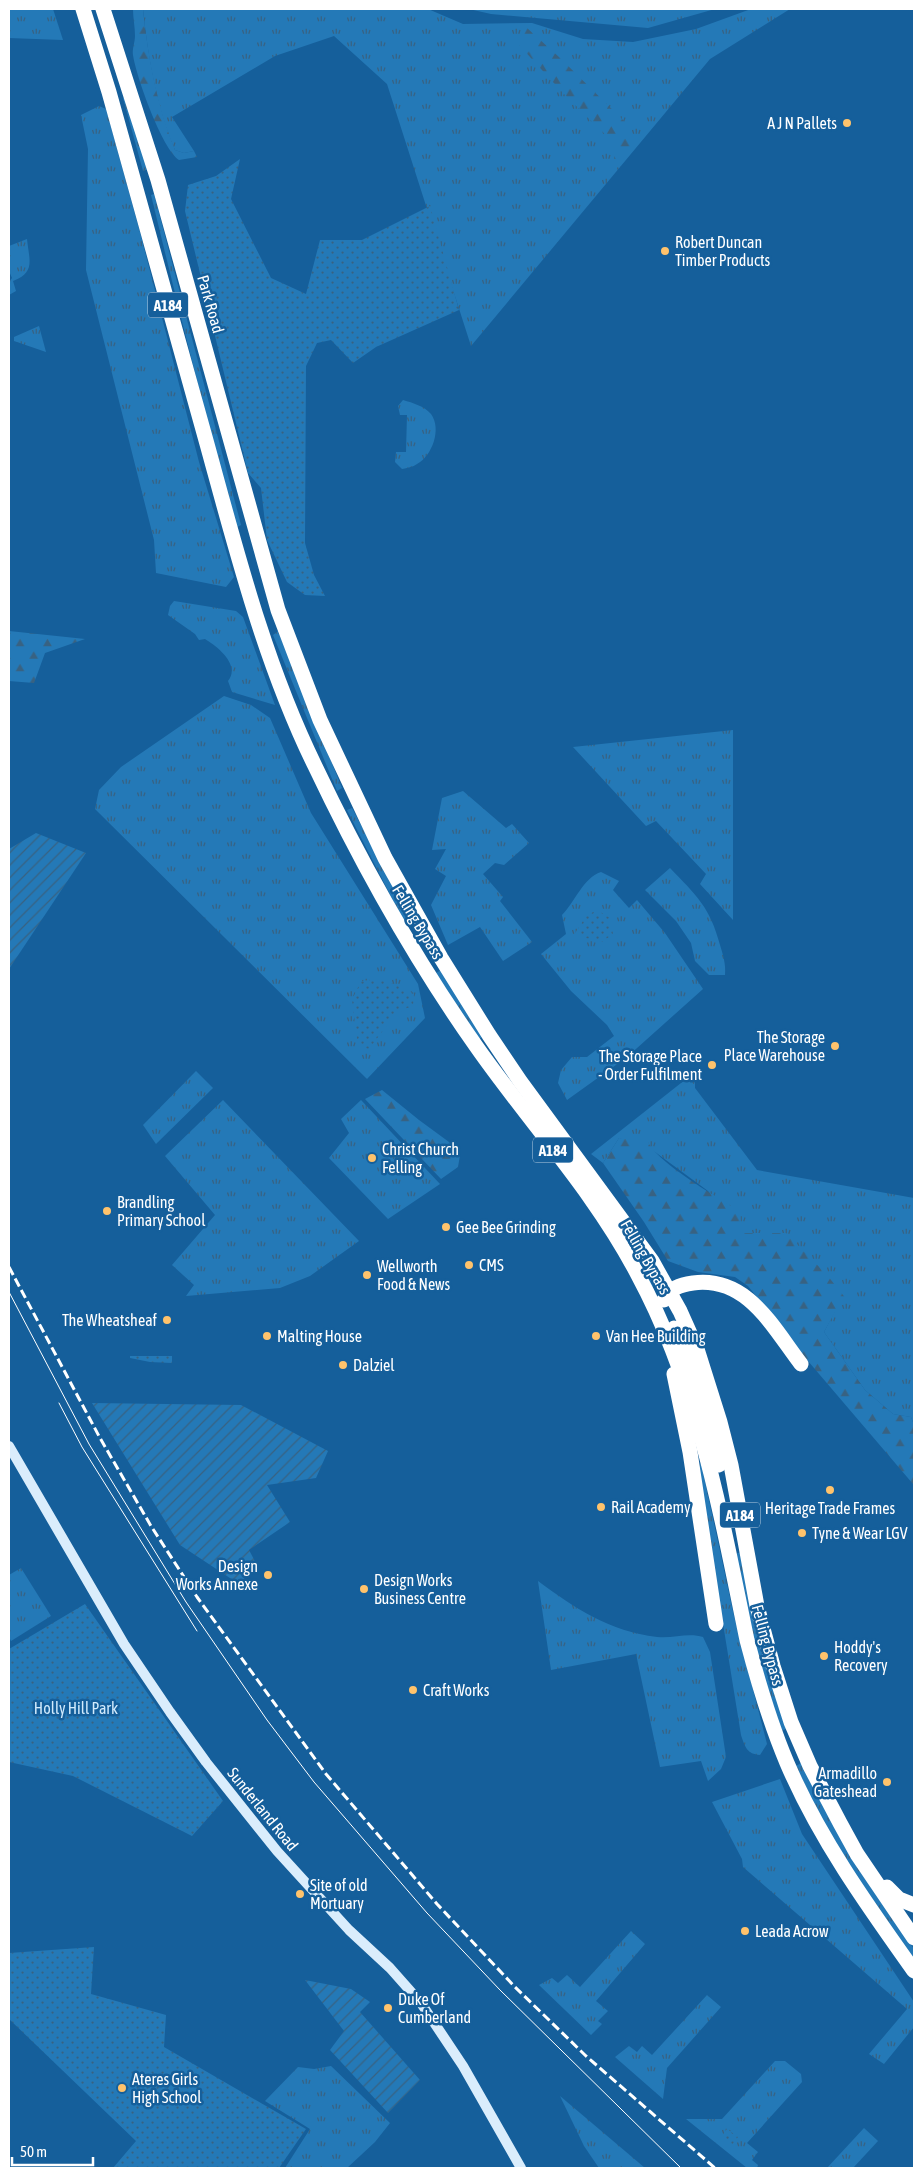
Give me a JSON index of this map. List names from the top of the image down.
{
  "streets": {
    "highway": ["Park Road", "A184", "Felling Bypass"],
    "main road": ["Sunderland Road"]
  },
  "crossings": [
    ["Park Road", "Felling Bypass"]
  ],
  "parks": ["Holly Hill Park"],
  "places": [
    "A J N Pallets",
    "Robert Duncan Timber Products",
    "The Storage Place Warehouse",
    "The Storage Place - Order Fulfilment",
    "Christ Church Felling",
    "Brandling Primary School",
    "Gee Bee Grinding",
    "CMS",
    "Wellworth Food & News",
    "The Wheatsheaf",
    "Malting House",
    "Van Hee Building",
    "Dalziel",
    "Heritage Trade Frames",
    "Rail Academy",
    "Tyne & Wear LGV",
    "Design Works Annexe",
    "Design Works Business Centre",
    "Hoddy's Recovery",
    "Craft Works",
    "Armadillo Gateshead",
    "Site of old Mortuary",
    "Leada Acrow",
    "Duke Of Cumberland",
    "Ateres Girls High School"
  ],
  "scale_bar": "50 m"
}
